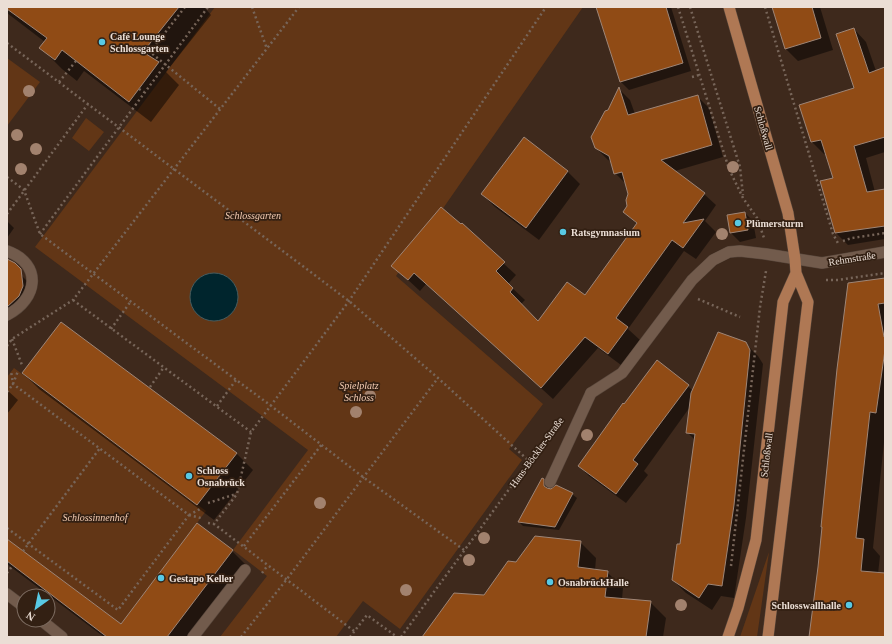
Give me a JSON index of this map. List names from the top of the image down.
{
  "streets": {
    "main road": ["Schloßwall"],
    "street": ["Rehmstraße"],
    "path": ["Hans-Böckler-Straße"]
  },
  "crossings": [
    ["Schloßwall", "Rehmstraße"]
  ],
  "parks": ["Schlossgarten", "Spielplatz Schloss", "Schlossinnenhof"],
  "places": [
    "Café Lounge Schlossgarten",
    "Plümersturm",
    "Ratsgymnasium",
    "Schloss Osnabrück",
    "Gestapo Keller",
    "OsnabrückHalle",
    "Schlosswallhalle"
  ],
  "north": "bottom left"
}
